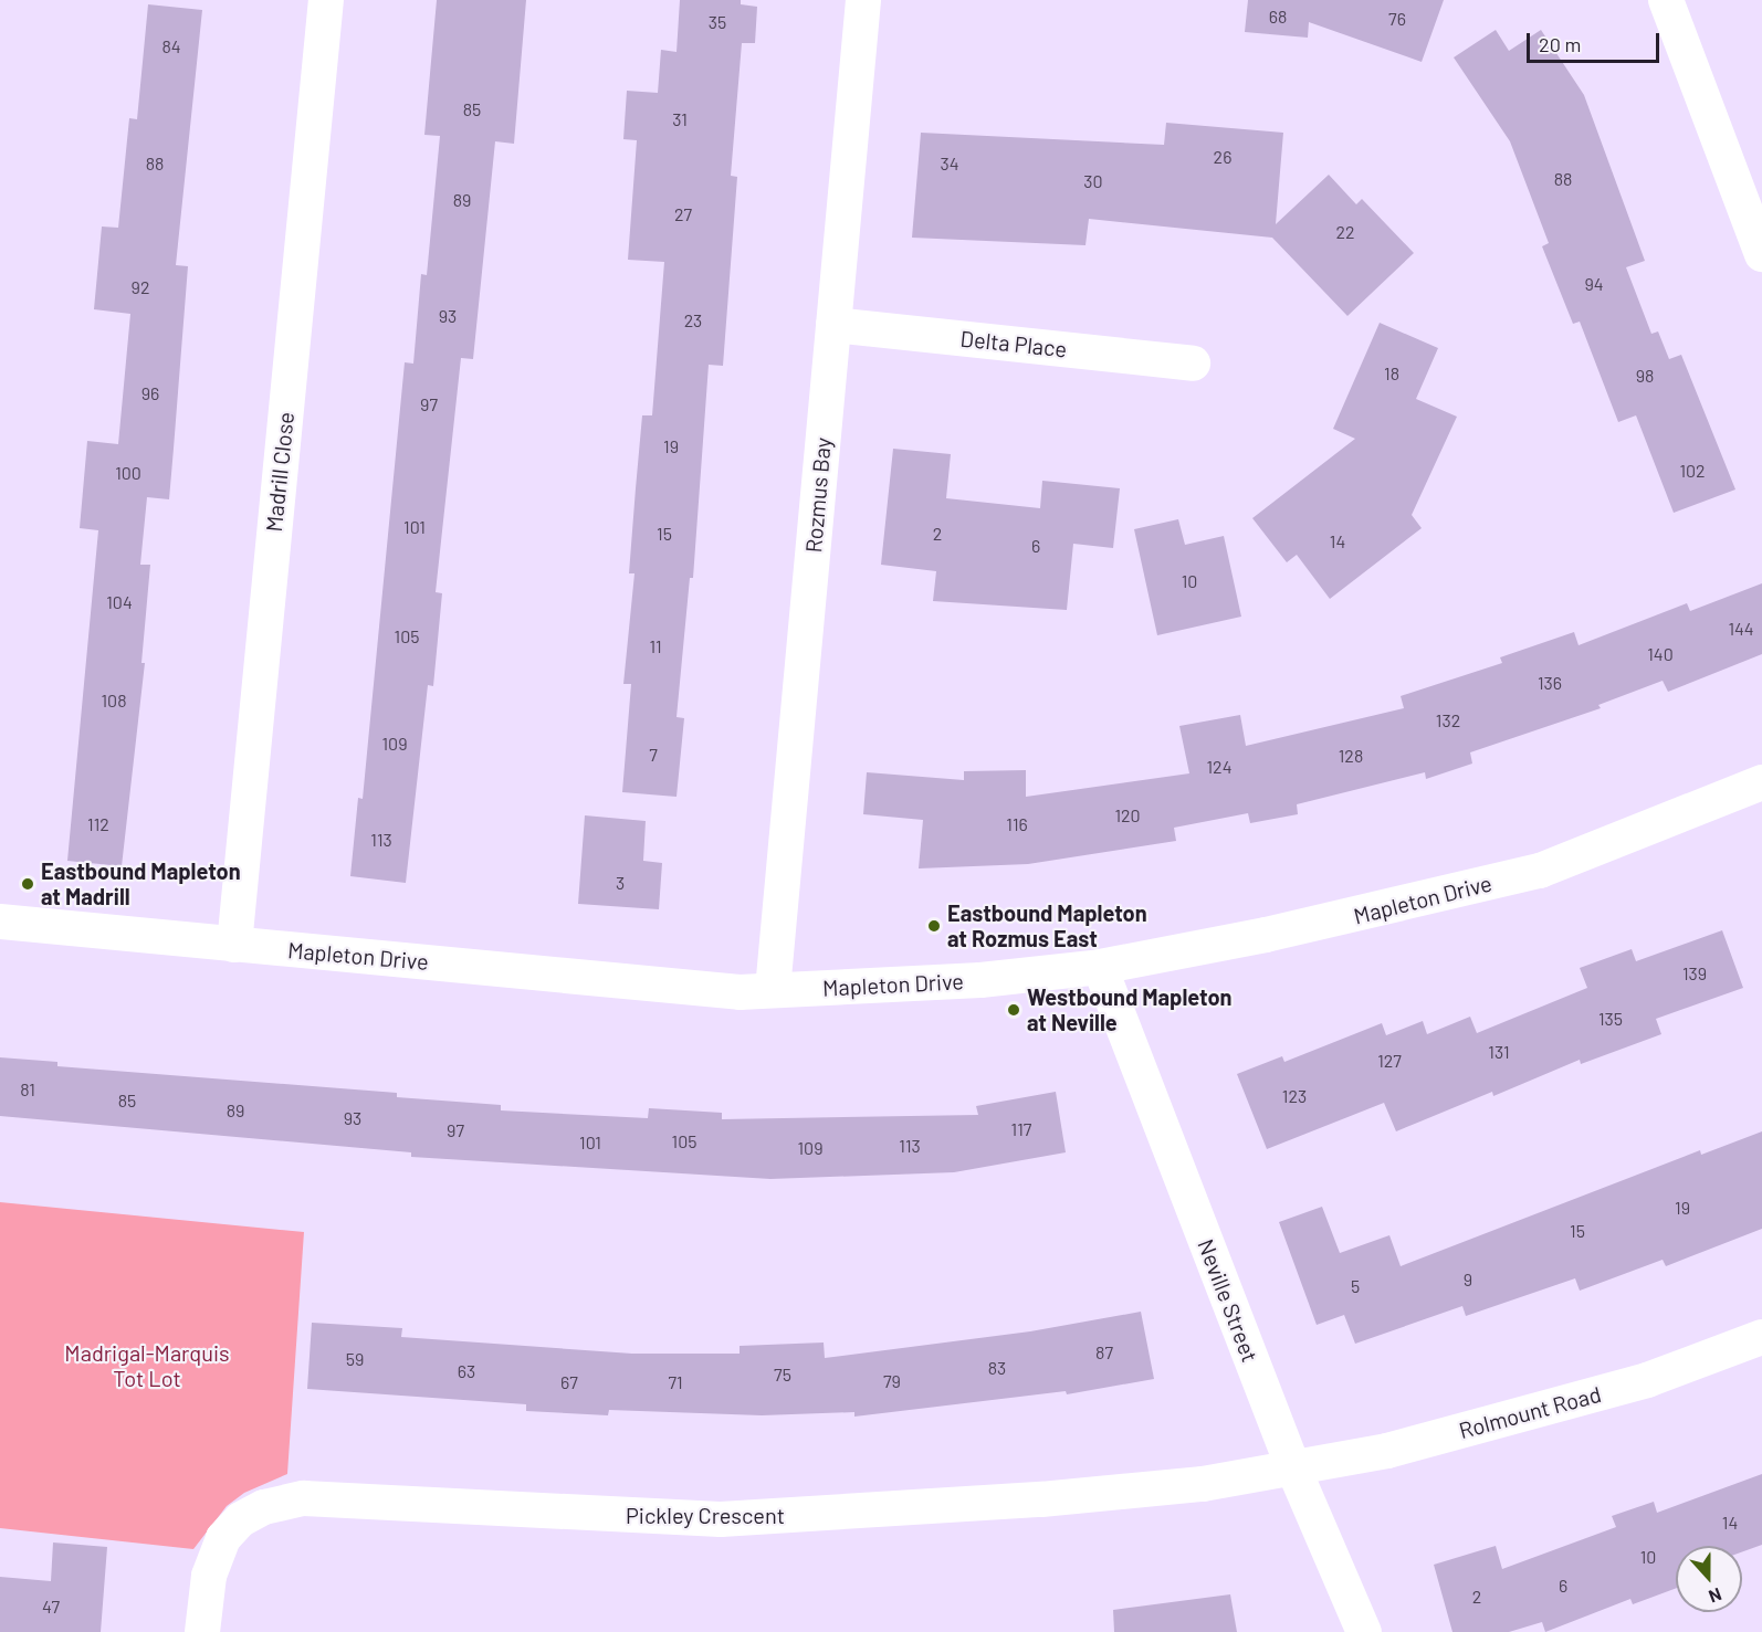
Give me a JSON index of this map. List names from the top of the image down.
{
  "streets": {
    "street": [
      "Delta Place",
      "Madrill Close",
      "Rozmus Bay",
      "Mapleton Drive",
      "Neville Street",
      "Rolmount Road",
      "Pickley Crescent"
    ]
  },
  "crossings": [
    ["Delta Place", "Rozmus Bay"],
    ["Madrill Close", "Mapleton Drive"],
    ["Rozmus Bay", "Mapleton Drive"],
    ["Mapleton Drive", "Neville Street"],
    ["Neville Street", "Rolmount Road"],
    ["Neville Street", "Pickley Crescent"],
    ["Rolmount Road", "Pickley Crescent"]
  ],
  "parks": ["Madrigal-Marquis Tot Lot"],
  "places": ["Eastbound Mapleton at Madrill", "Eastbound Mapleton at Rozmus East", "Westbound Mapleton at Neville"],
  "house_numbers": [
    "68",
    "76",
    "35",
    "84",
    "85",
    "31",
    "26",
    "88",
    "34",
    "88",
    "30",
    "89",
    "27",
    "22",
    "94",
    "92",
    "93",
    "23",
    "18",
    "98",
    "96",
    "97",
    "19",
    "102",
    "100",
    "101",
    "15",
    "2",
    "14",
    "6",
    "10",
    "104",
    "144",
    "105",
    "11",
    "140",
    "136",
    "108",
    "132",
    "109",
    "7",
    "128",
    "124",
    "120",
    "112",
    "116",
    "113",
    "3",
    "139",
    "135",
    "131",
    "127",
    "81",
    "123",
    "85",
    "89",
    "93",
    "117",
    "97",
    "105",
    "101",
    "113",
    "109",
    "19",
    "15",
    "9",
    "5",
    "87",
    "59",
    "83",
    "63",
    "75",
    "79",
    "67",
    "71",
    "14",
    "10",
    "6",
    "2",
    "47"
  ],
  "scale_bar": "20 m",
  "north": "bottom"
}
